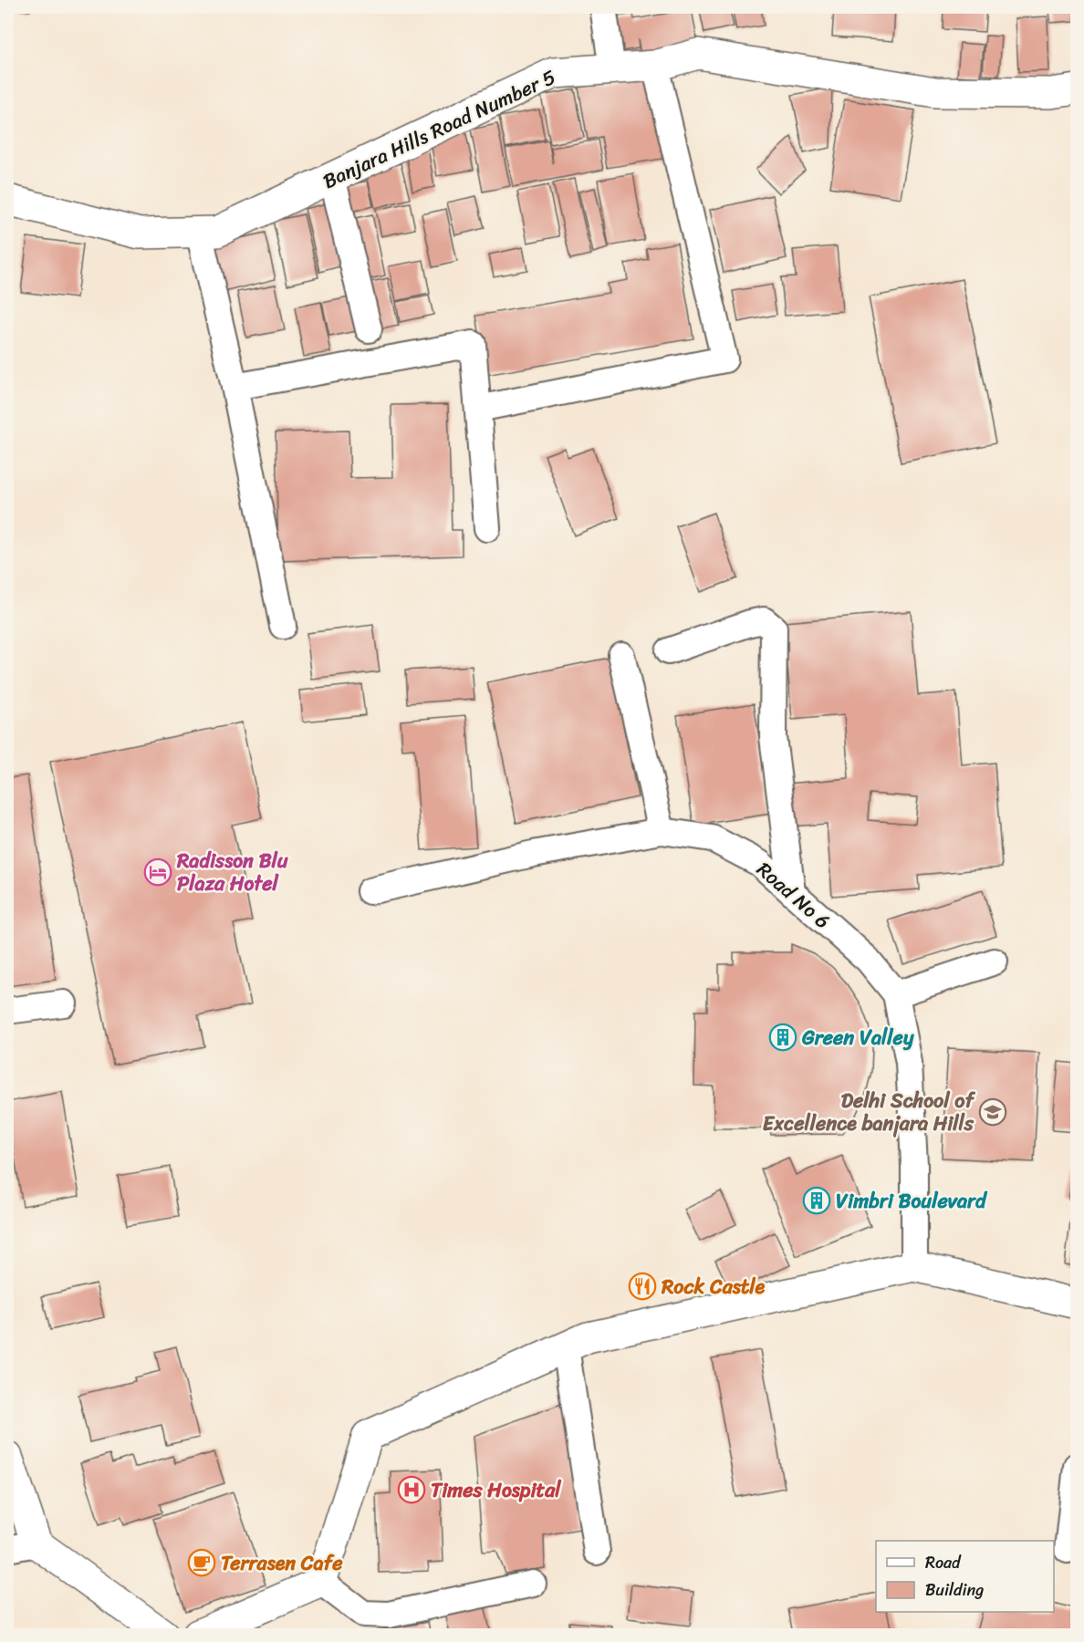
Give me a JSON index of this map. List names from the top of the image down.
{
  "streets": {
    "street": ["Banjara Hills Road Number 5", "Road No 6"]
  },
  "places": {
    "hotel": ["Radisson Blu Plaza Hotel"],
    "building": ["Green Valley", "Vimbri Boulevard"],
    "school or university": ["Delhi School of Excellence banjara Hills"],
    "restaurant": ["Rock Castle"],
    "hospital": ["Times Hospital"],
    "cafe": ["Terrasen Cafe"]
  },
  "legend": ["Road", "Building"]
}
